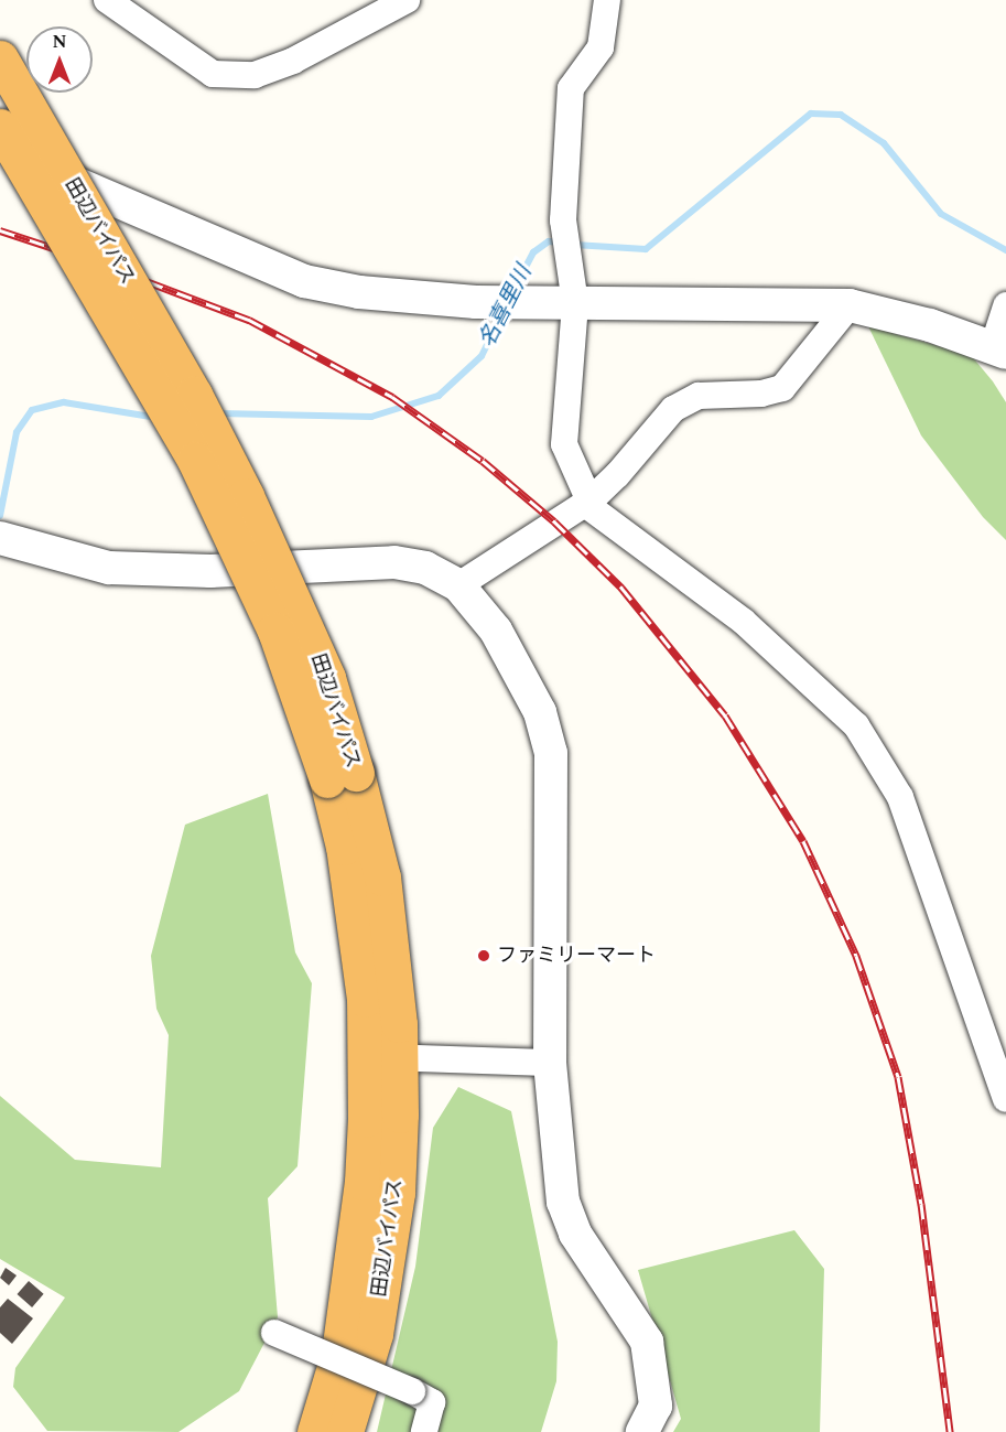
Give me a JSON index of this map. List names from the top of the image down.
{
  "streets": {
    "highway": ["田辺バイパス"]
  },
  "water": ["名喜里川"],
  "places": ["ファミリーマート"],
  "north": "top"
}
